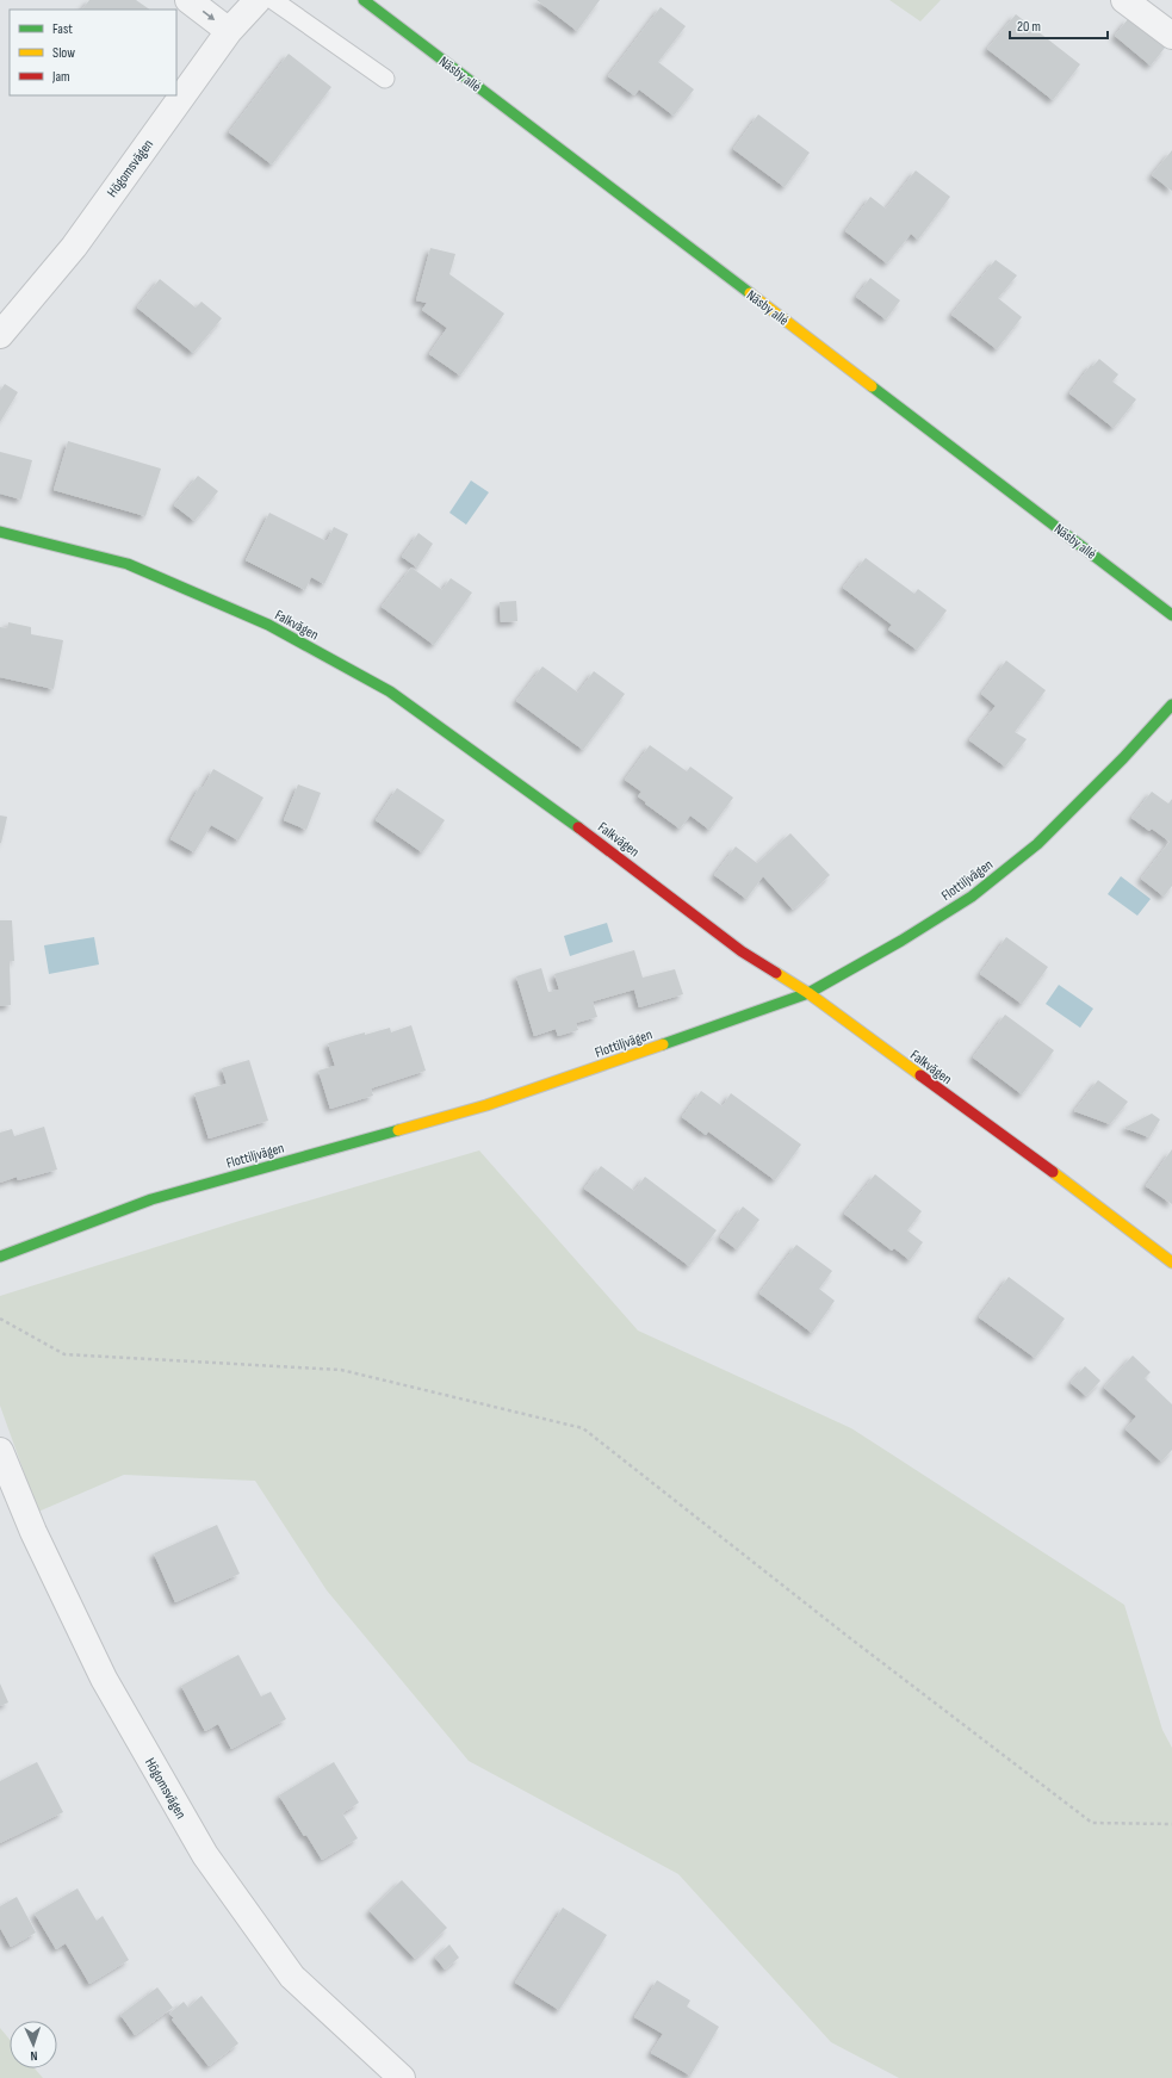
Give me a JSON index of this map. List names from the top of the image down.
{
  "streets": {
    "street": [
      "Näsby allé",
      "Högomsvägen",
      "Falkvägen",
      "Flottiljvägen"
    ]
  },
  "crossings": [
    ["Falkvägen", "Flottiljvägen"]
  ],
  "legend": ["Fast", "Slow", "Jam"],
  "scale_bar": "20 m",
  "north": "bottom"
}
